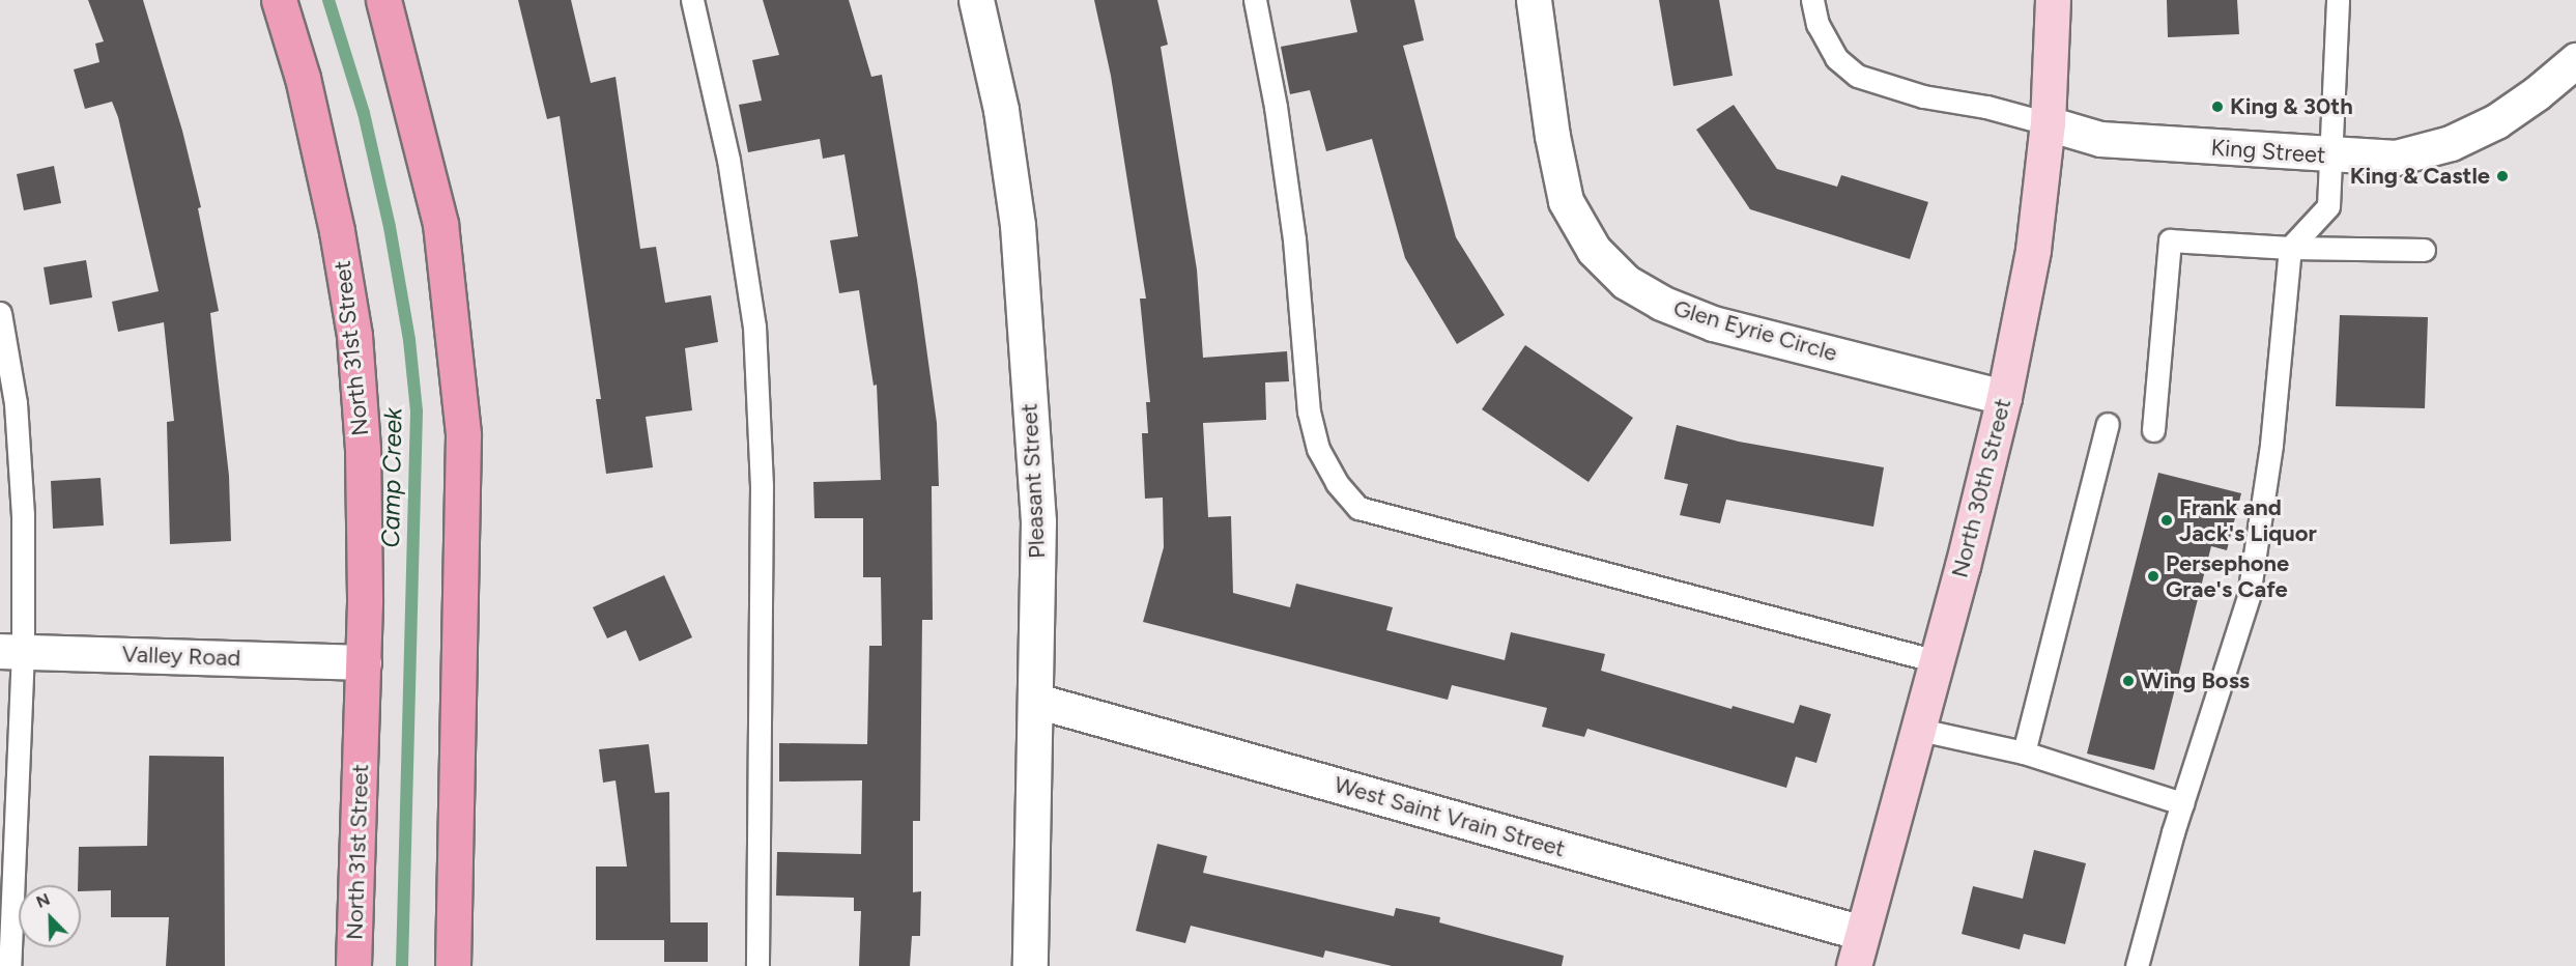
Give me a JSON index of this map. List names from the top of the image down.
{
  "streets": {
    "main road": ["North 31st Street", "North 30th Street"],
    "street": [
      "King Street",
      "Glen Eyrie Circle",
      "Pleasant Street",
      "Valley Road",
      "West Saint Vrain Street"
    ]
  },
  "crossings": [
    ["King Street", "North 30th Street"],
    ["Glen Eyrie Circle", "North 30th Street"],
    ["North 31st Street", "Valley Road"],
    ["Pleasant Street", "West Saint Vrain Street"],
    ["North 30th Street", "West Saint Vrain Street"]
  ],
  "water": ["Camp Creek"],
  "places": [
    "King & 30th",
    "King & Castle",
    "Frank and Jack's Liquor",
    "Persephone Grae's Cafe",
    "Wing Boss"
  ],
  "north": "top left"
}
